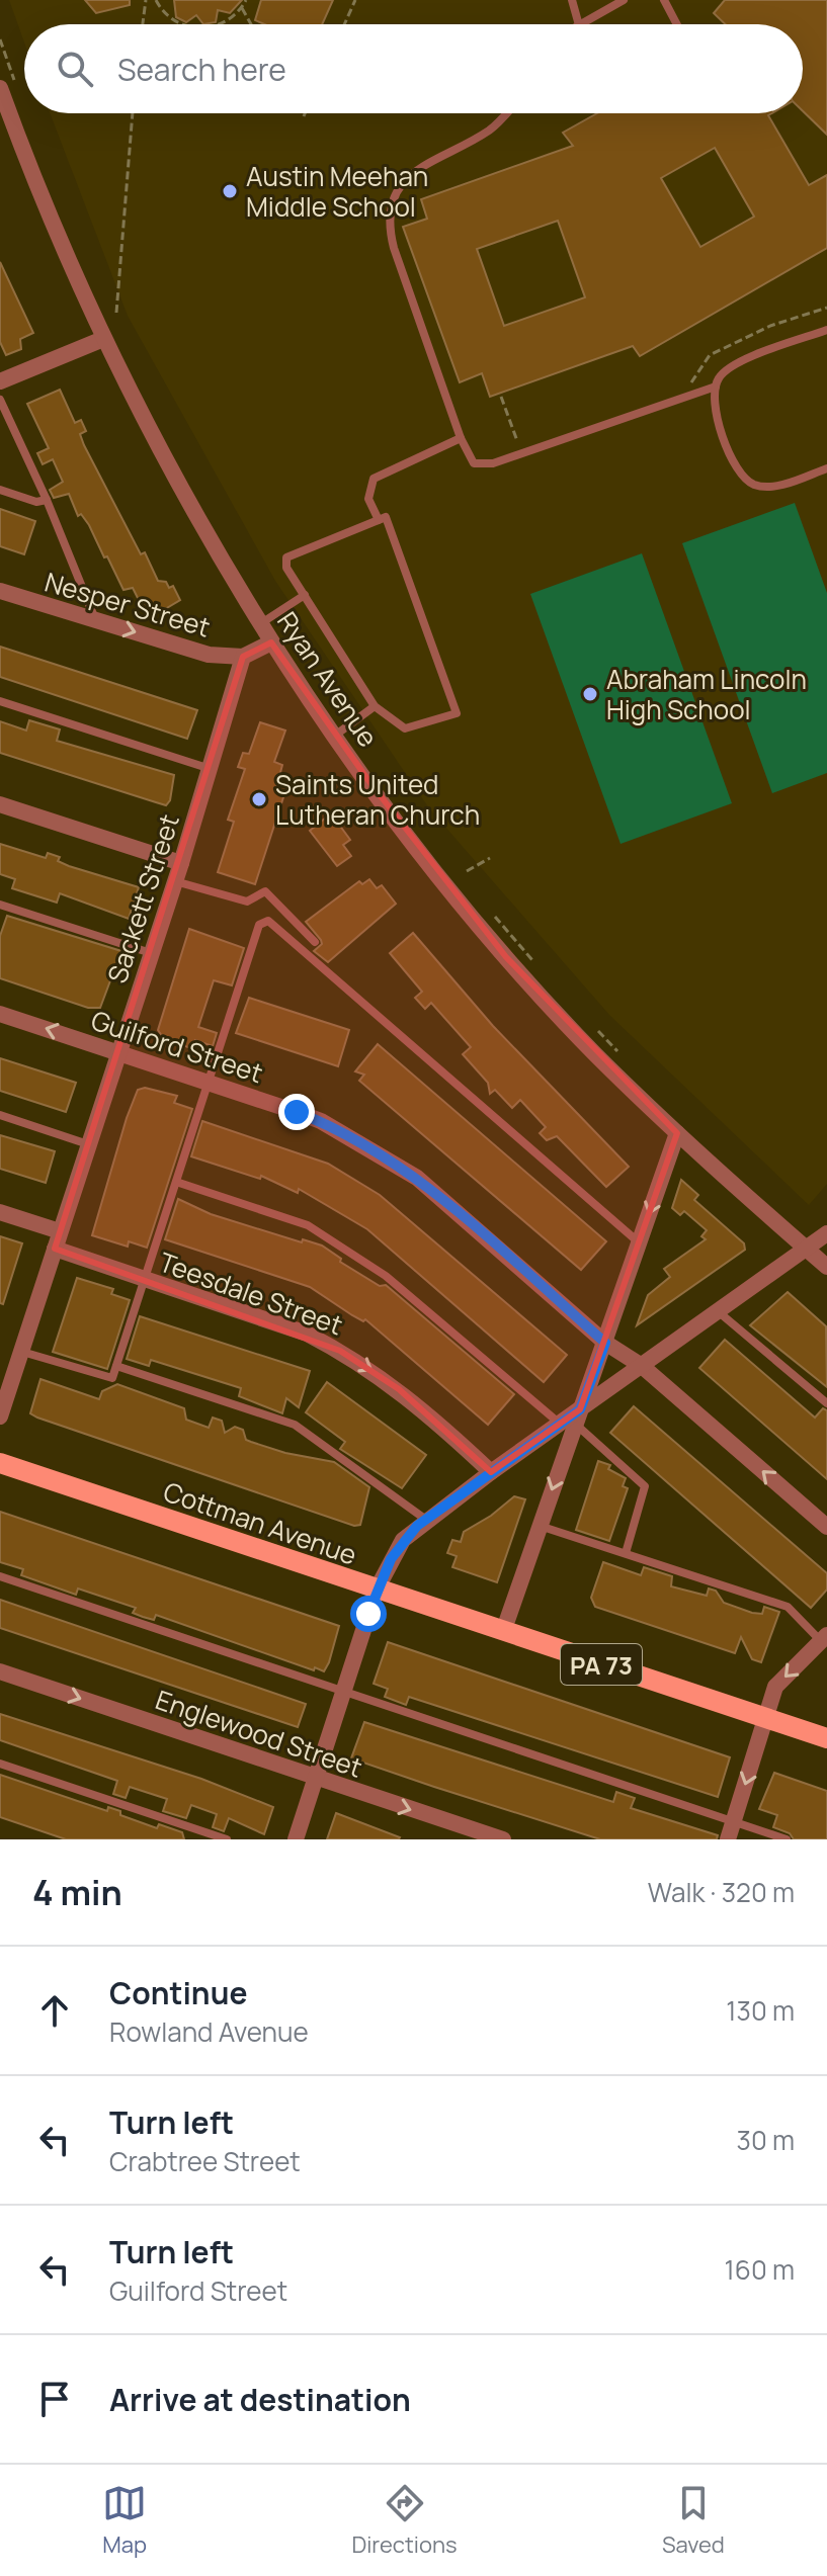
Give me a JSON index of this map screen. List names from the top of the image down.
{
  "streets": {
    "main road": ["Cottman Avenue", "PA 73"],
    "street": [
      "Nesper Street",
      "Ryan Avenue",
      "Sackett Street",
      "Guilford Street",
      "Teesdale Street",
      "Englewood Street"
    ]
  },
  "crossings": [
    ["Nesper Street", "Sackett Street"],
    ["Sackett Street", "Guilford Street"],
    ["Sackett Street", "Teesdale Street"]
  ],
  "one_way": [
    "Nesper Street",
    "Guilford Street",
    "Teesdale Street",
    "Englewood Street"
  ],
  "places": ["Austin Meehan Middle School", "Abraham Lincoln High School", "Saints United Lutheran Church"],
  "page": {
    "search": "Search here",
    "heading": ["4 min", "Walk · 320 m"],
    "list": [
      ["Continue", "Rowland Avenue", "130 m"],
      ["Turn left", "Crabtree Street", "30 m"],
      ["Turn left", "Guilford Street", "160 m"],
      "Arrive at destination"
    ],
    "nav": ["Map", "Directions", "Saved"]
  }
}
